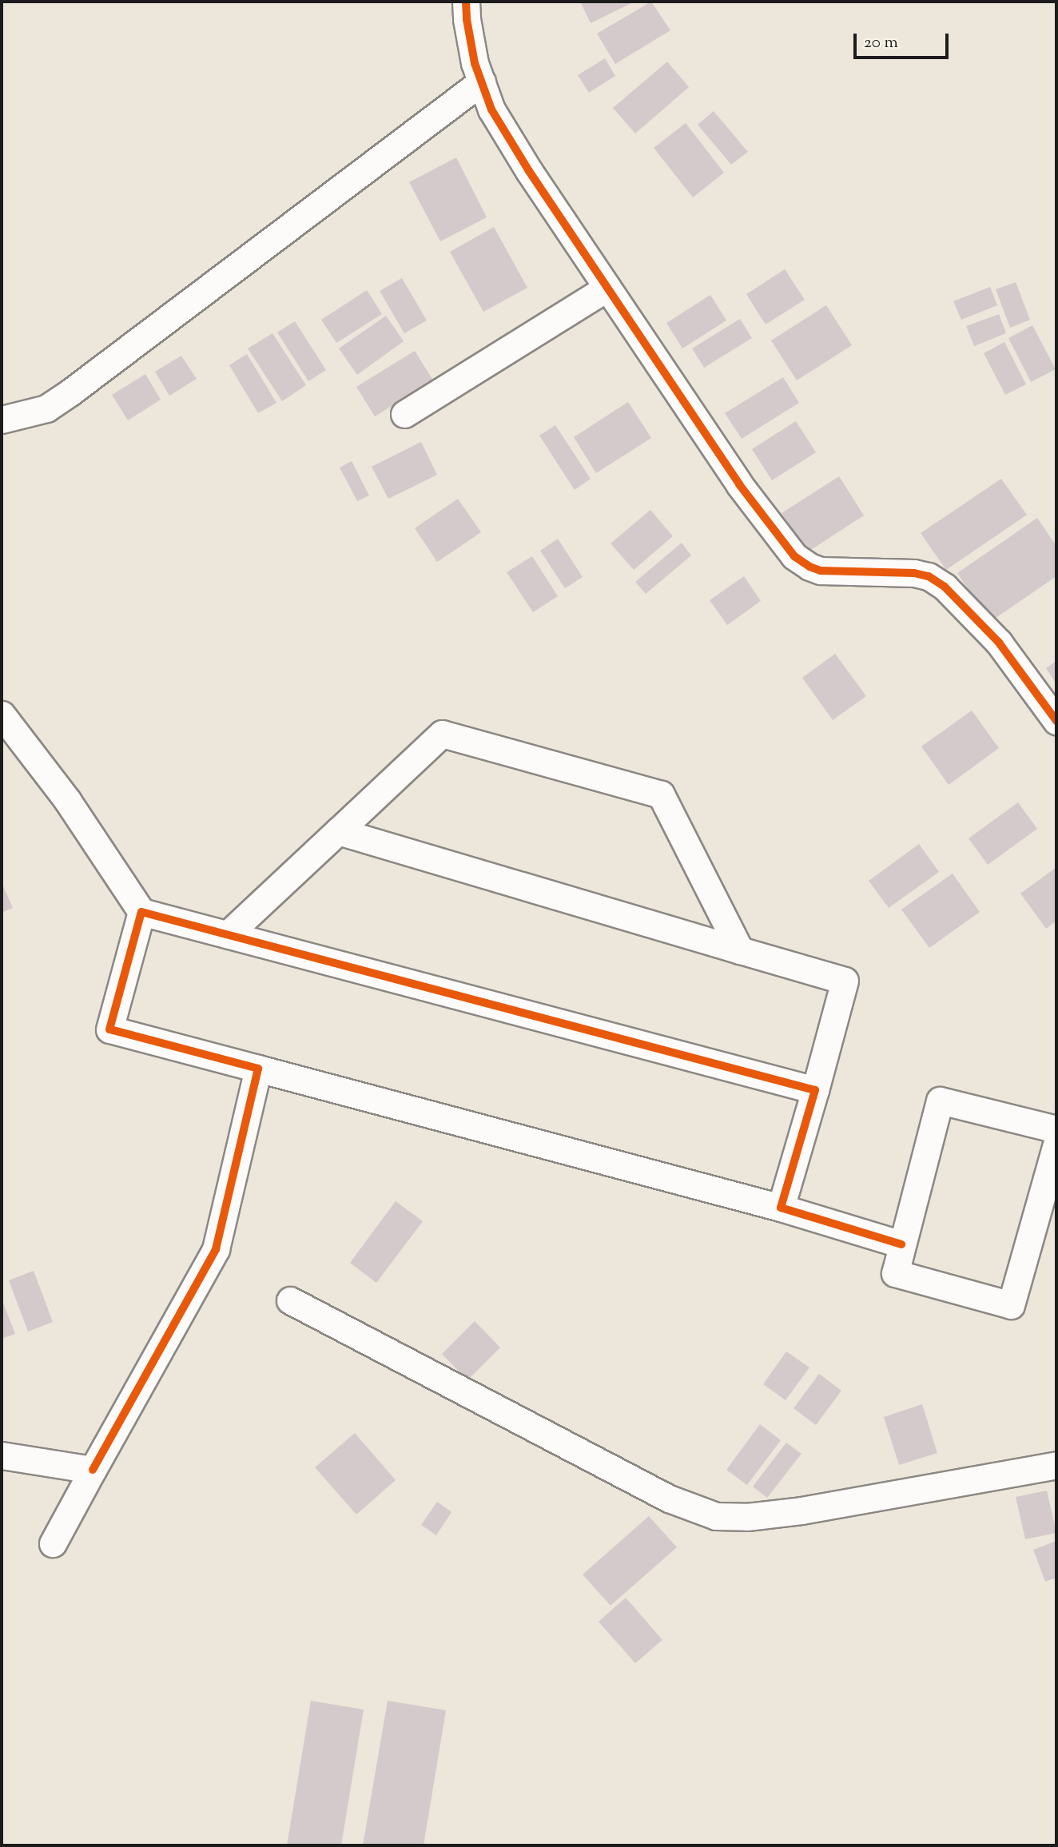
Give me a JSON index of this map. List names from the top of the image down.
{
  "scale_bar": "20 m"
}
